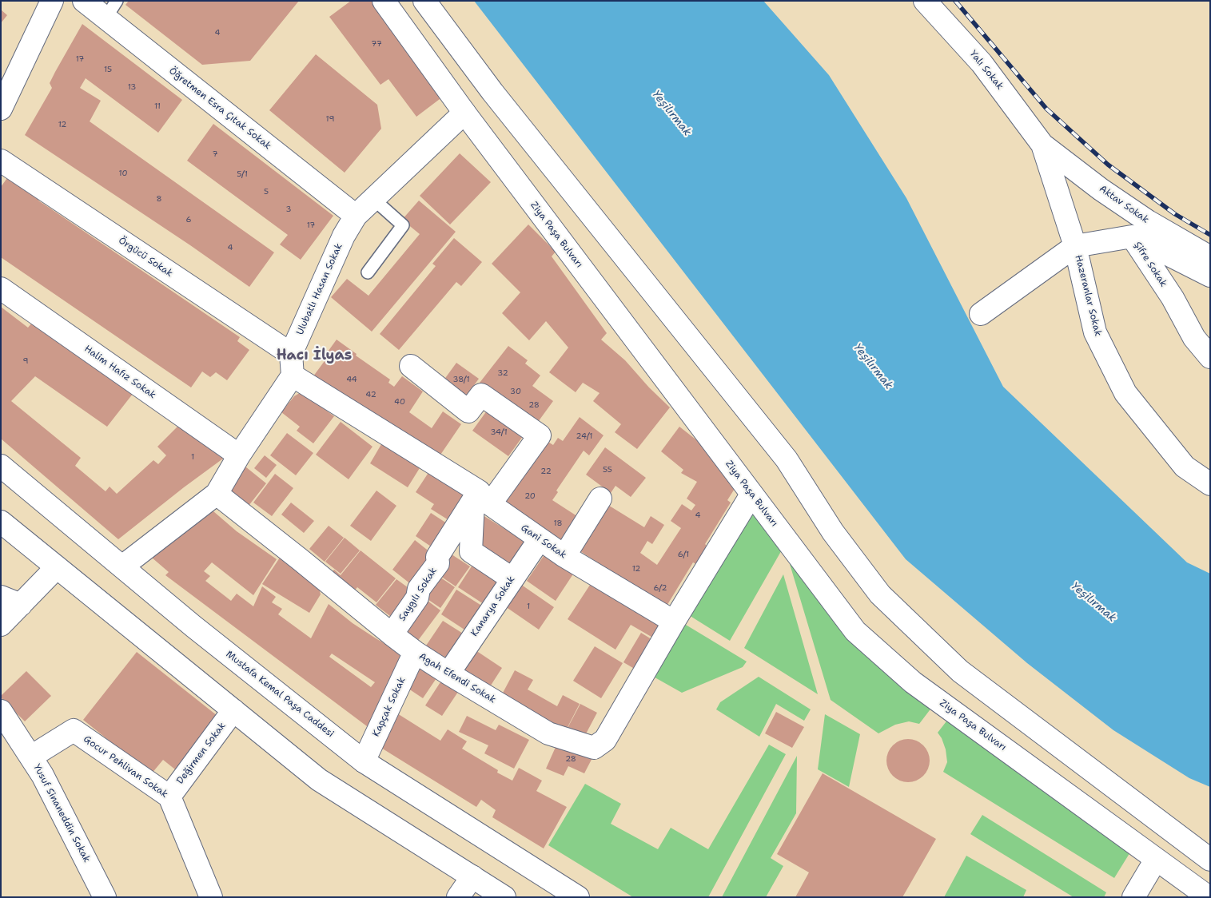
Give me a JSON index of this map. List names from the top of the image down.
{
  "streets": {
    "street": [
      "Yalı Sokak",
      "Öğretmen Esra Çıtak Sokak",
      "Aktav Sokak",
      "Ziya Paşa Bulvarı",
      "Örgücü Sokak",
      "Şifre Sokak",
      "Ulubatlı Hasan Sokak",
      "Hazeranlar Sokak",
      "Halim Hafız Sokak",
      "Gani Sokak",
      "Saygılı Sokak",
      "Kanarya Sokak",
      "Agah Efendi Sokak",
      "Mustafa Kemal Paşa Caddesi",
      "Kapçak Sokak",
      "Değirmen Sokak",
      "Gocur Pehlivan Sokak",
      "Yusuf Sinaneddin Sokak"
    ]
  },
  "crossings": [
    ["Yalı Sokak", "Aktav Sokak"],
    ["Yalı Sokak", "Hazeranlar Sokak"],
    ["Öğretmen Esra Çıtak Sokak", "Ulubatlı Hasan Sokak"],
    ["Aktav Sokak", "Hazeranlar Sokak"],
    ["Ziya Paşa Bulvarı", "Ulubatlı Hasan Sokak"],
    ["Örgücü Sokak", "Ulubatlı Hasan Sokak"],
    ["Şifre Sokak", "Hazeranlar Sokak"],
    ["Ulubatlı Hasan Sokak", "Gani Sokak"],
    ["Gani Sokak", "Saygılı Sokak"],
    ["Gani Sokak", "Kanarya Sokak"],
    ["Gani Sokak", "Agah Efendi Sokak"],
    ["Saygılı Sokak", "Agah Efendi Sokak"],
    ["Kanarya Sokak", "Agah Efendi Sokak"],
    ["Agah Efendi Sokak", "Kapçak Sokak"],
    ["Mustafa Kemal Paşa Caddesi", "Kapçak Sokak"],
    ["Değirmen Sokak", "Gocur Pehlivan Sokak"],
    ["Gocur Pehlivan Sokak", "Yusuf Sinaneddin Sokak"]
  ],
  "districts": ["Hacı İlyas"],
  "water": ["Yeşilırmak"],
  "house_numbers": [
    "4",
    "77",
    "17",
    "15",
    "13",
    "11",
    "19",
    "12",
    "7",
    "10",
    "5/1",
    "5",
    "8",
    "3",
    "6",
    "17",
    "4",
    "9",
    "32",
    "44",
    "38/1",
    "30",
    "42",
    "40",
    "28",
    "34/1",
    "24/1",
    "1",
    "55",
    "22",
    "20",
    "4",
    "18",
    "6/1",
    "12",
    "6/2",
    "1",
    "28"
  ]
}
